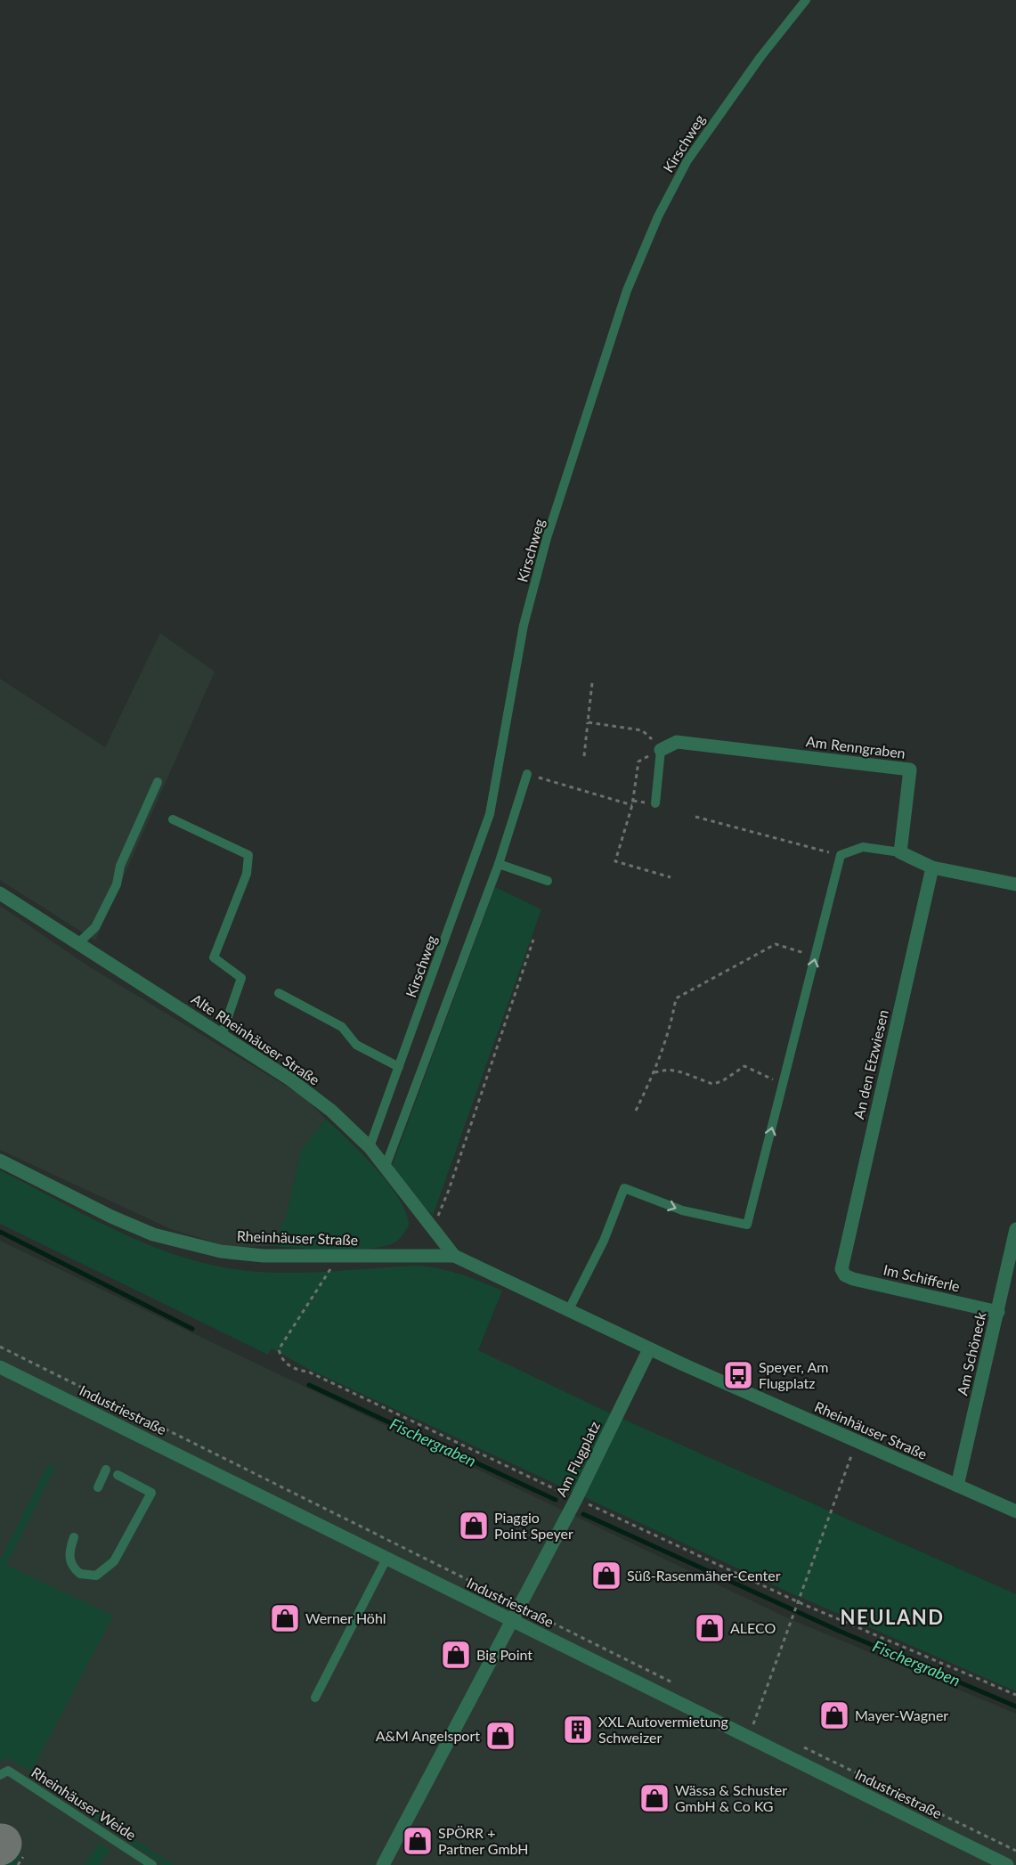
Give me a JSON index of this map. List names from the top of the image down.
{
  "streets": {
    "street": [
      "Am Renngraben",
      "Alte Rheinhäuser Straße",
      "An den Etzwiesen",
      "Rheinhäuser Straße",
      "Im Schifferle",
      "Am Schöneck",
      "Industriestraße",
      "Am Flugplatz"
    ],
    "lane": ["Kirschweg", "Rheinhäuser Weide"]
  },
  "crossings": [
    ["Kirschweg", "Alte Rheinhäuser Straße"],
    ["Alte Rheinhäuser Straße", "Rheinhäuser Straße"],
    ["An den Etzwiesen", "Im Schifferle"],
    ["Rheinhäuser Straße", "Am Schöneck"],
    ["Rheinhäuser Straße", "Am Flugplatz"],
    ["Im Schifferle", "Am Schöneck"],
    ["Industriestraße", "Am Flugplatz"]
  ],
  "districts": ["NEULAND"],
  "water": ["Fischergraben"],
  "places": {
    "bus stop": ["Speyer, Am Flugplatz"],
    "shop": [
      "Piaggio Point Speyer",
      "Süß-Rasenmäher-Center",
      "Werner Höhl",
      "ALECO",
      "Big Point",
      "Mayer-Wagner",
      "A&M Angelsport",
      "Wässa & Schuster GmbH & Co KG",
      "SPÖRR + Partner GmbH"
    ],
    "building": ["XXL Autovermietung Schweizer"]
  }
}
